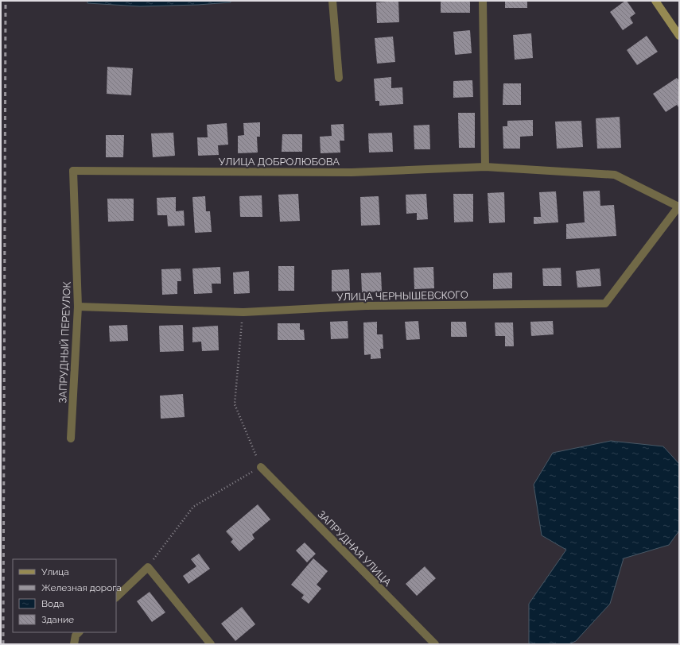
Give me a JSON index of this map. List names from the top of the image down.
{
  "streets": {
    "street": [
      "УЛИЦА ДОБРОЛЮБОВА",
      "УЛИЦА ЧЕРНЫШЕВСКОГО",
      "ЗАПРУДНЫЙ ПЕРЕУЛОК",
      "ЗАПРУДНАЯ УЛИЦА"
    ]
  },
  "crossings": [
    ["УЛИЦА ДОБРОЛЮБОВА", "УЛИЦА ЧЕРНЫШЕВСКОГО"],
    ["УЛИЦА ДОБРОЛЮБОВА", "ЗАПРУДНЫЙ ПЕРЕУЛОК"],
    ["УЛИЦА ЧЕРНЫШЕВСКОГО", "ЗАПРУДНЫЙ ПЕРЕУЛОК"]
  ],
  "legend": [
    "Улица",
    "Железная дорога",
    "Вода",
    "Здание"
  ]
}
